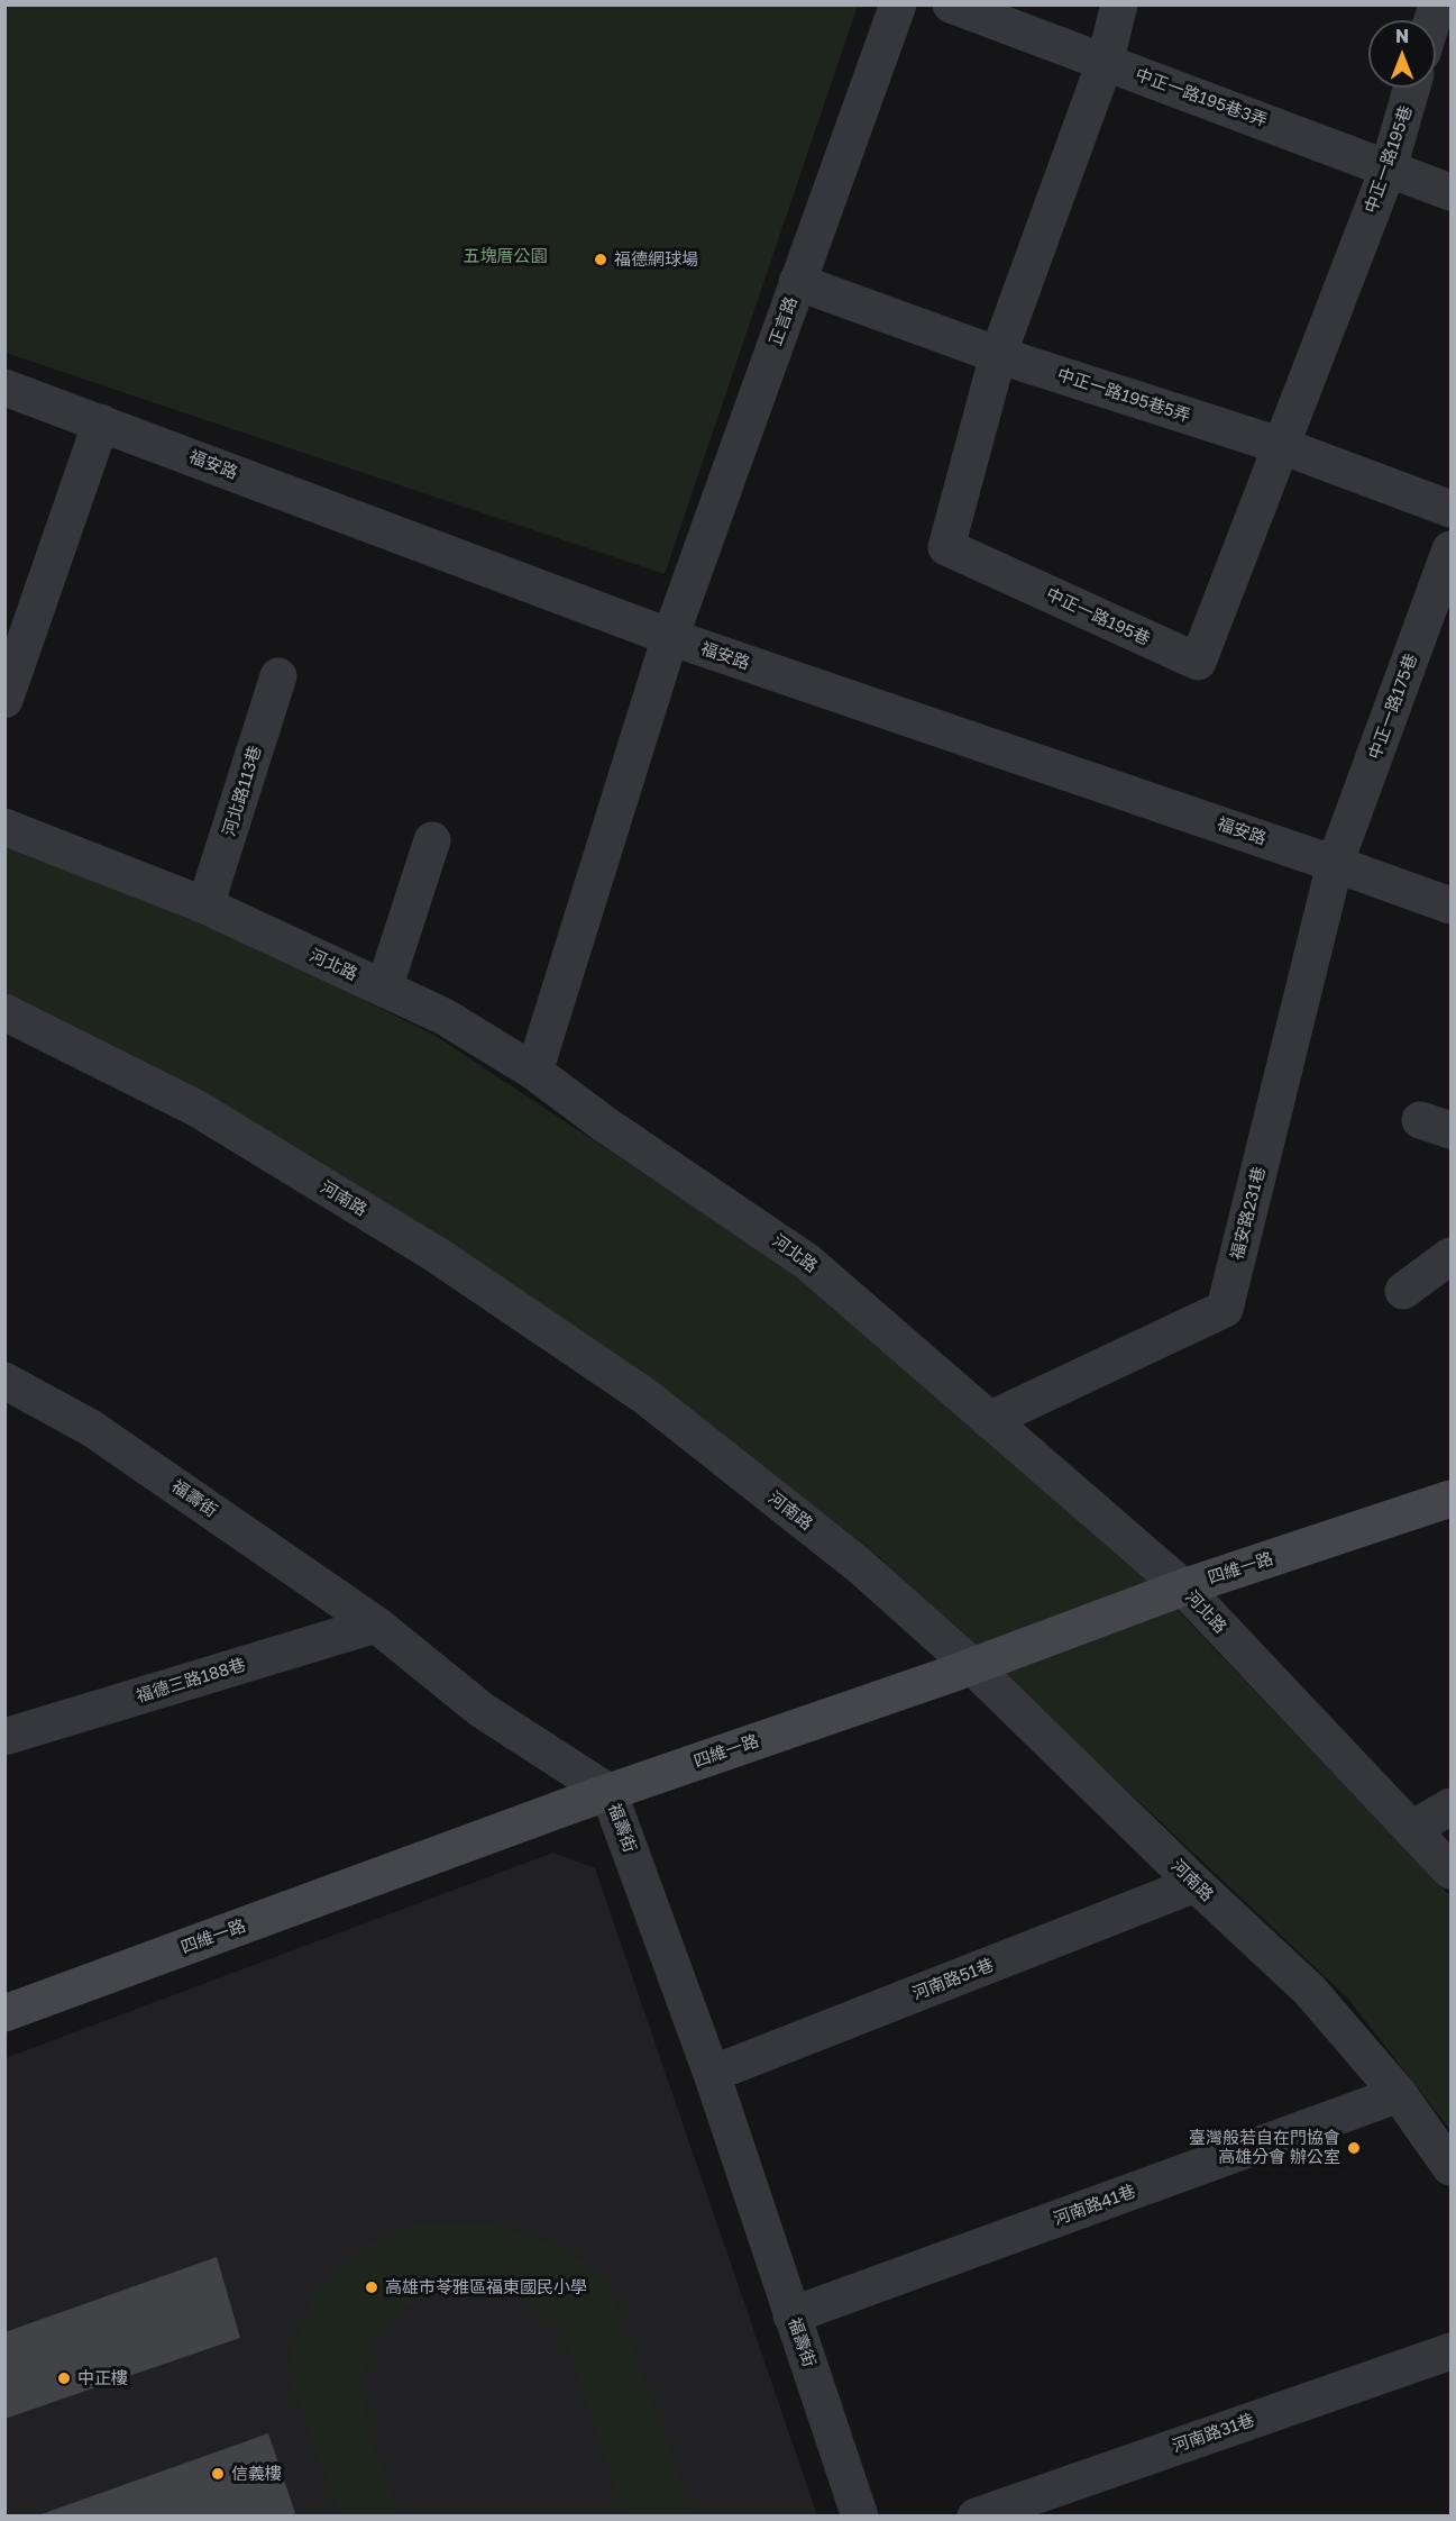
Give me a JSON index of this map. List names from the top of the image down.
{
  "streets": {
    "street": [
      "中正一路195巷3弄",
      "中正一路195巷",
      "正言路",
      "中正一路195巷5弄",
      "福安路",
      "中正一路175巷",
      "河北路113巷",
      "河北路",
      "河南路",
      "福安路231巷",
      "福壽街",
      "四維一路",
      "福德三路188巷",
      "河南路51巷",
      "河南路41巷",
      "河南路31巷"
    ]
  },
  "crossings": [
    ["中正一路195巷3弄", "中正一路195巷"],
    ["中正一路195巷", "中正一路195巷5弄"],
    ["正言路", "中正一路195巷5弄"],
    ["正言路", "福安路"],
    ["正言路", "河北路"],
    ["福安路", "中正一路175巷"],
    ["福安路", "福安路231巷"],
    ["中正一路175巷", "福安路231巷"],
    ["河北路113巷", "河北路"],
    ["河北路", "福安路231巷"],
    ["河北路", "四維一路"],
    ["河南路", "四維一路"],
    ["河南路", "河南路51巷"],
    ["河南路", "河南路41巷"],
    ["福壽街", "四維一路"],
    ["福壽街", "福德三路188巷"],
    ["福壽街", "河南路51巷"],
    ["福壽街", "河南路41巷"]
  ],
  "parks": ["五塊厝公園"],
  "places": [
    "福德網球場",
    "臺灣般若自在門協會 高雄分會 辦公室",
    "高雄市苓雅區福東國民小學",
    "中正樓",
    "信義樓"
  ],
  "north": "top"
}
